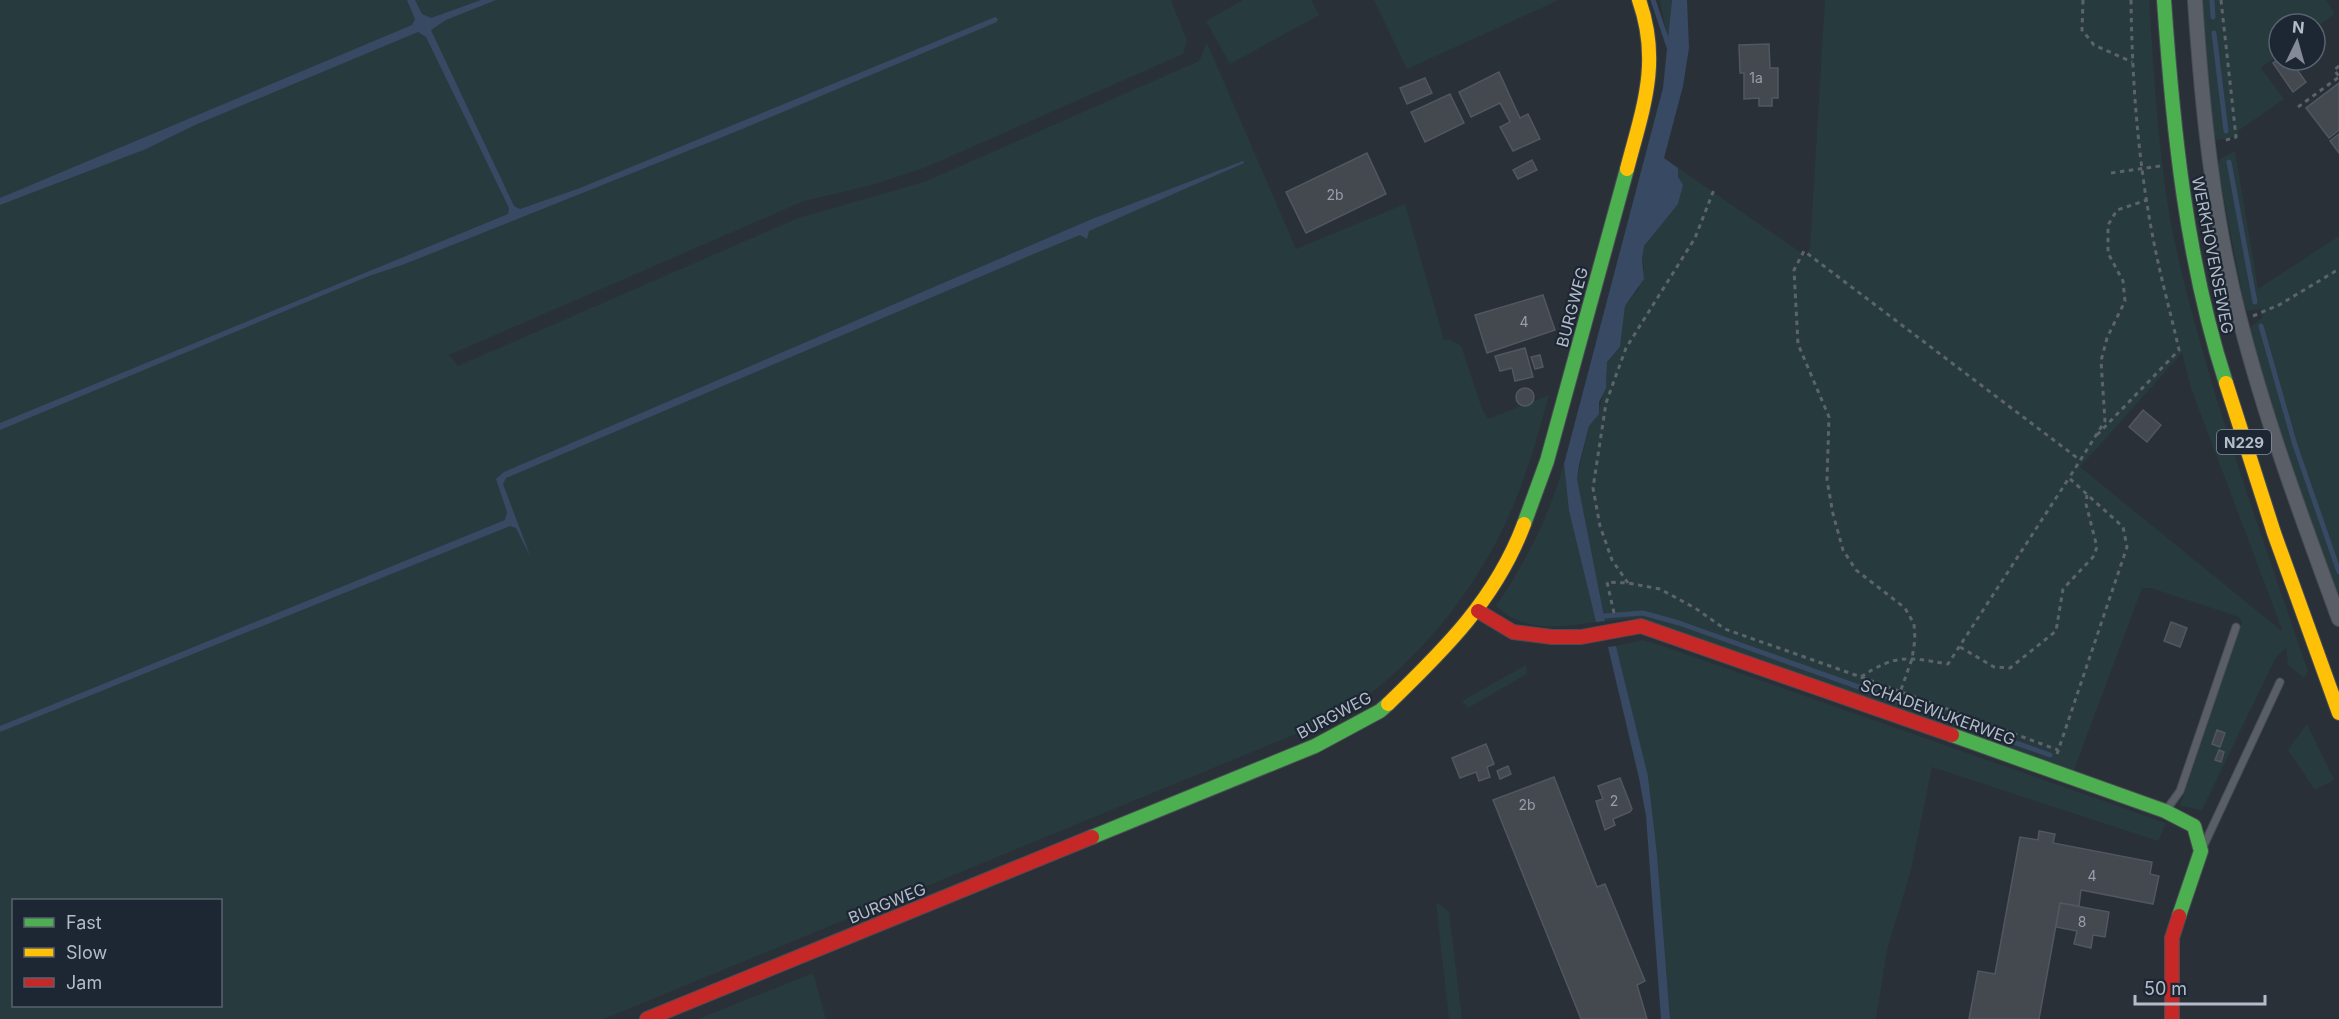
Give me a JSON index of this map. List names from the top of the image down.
{
  "streets": {
    "main road": [
      "WERKHOVENSEWEG",
      "BURGWEG",
      "N229",
      "SCHADEWIJKERWEG"
    ]
  },
  "crossings": [
    ["BURGWEG", "SCHADEWIJKERWEG"]
  ],
  "house_numbers": [
    "1a",
    "2b",
    "4",
    "2",
    "2b",
    "4",
    "8"
  ],
  "legend": ["Fast", "Slow", "Jam"],
  "scale_bar": "50 m",
  "north": "top"
}
